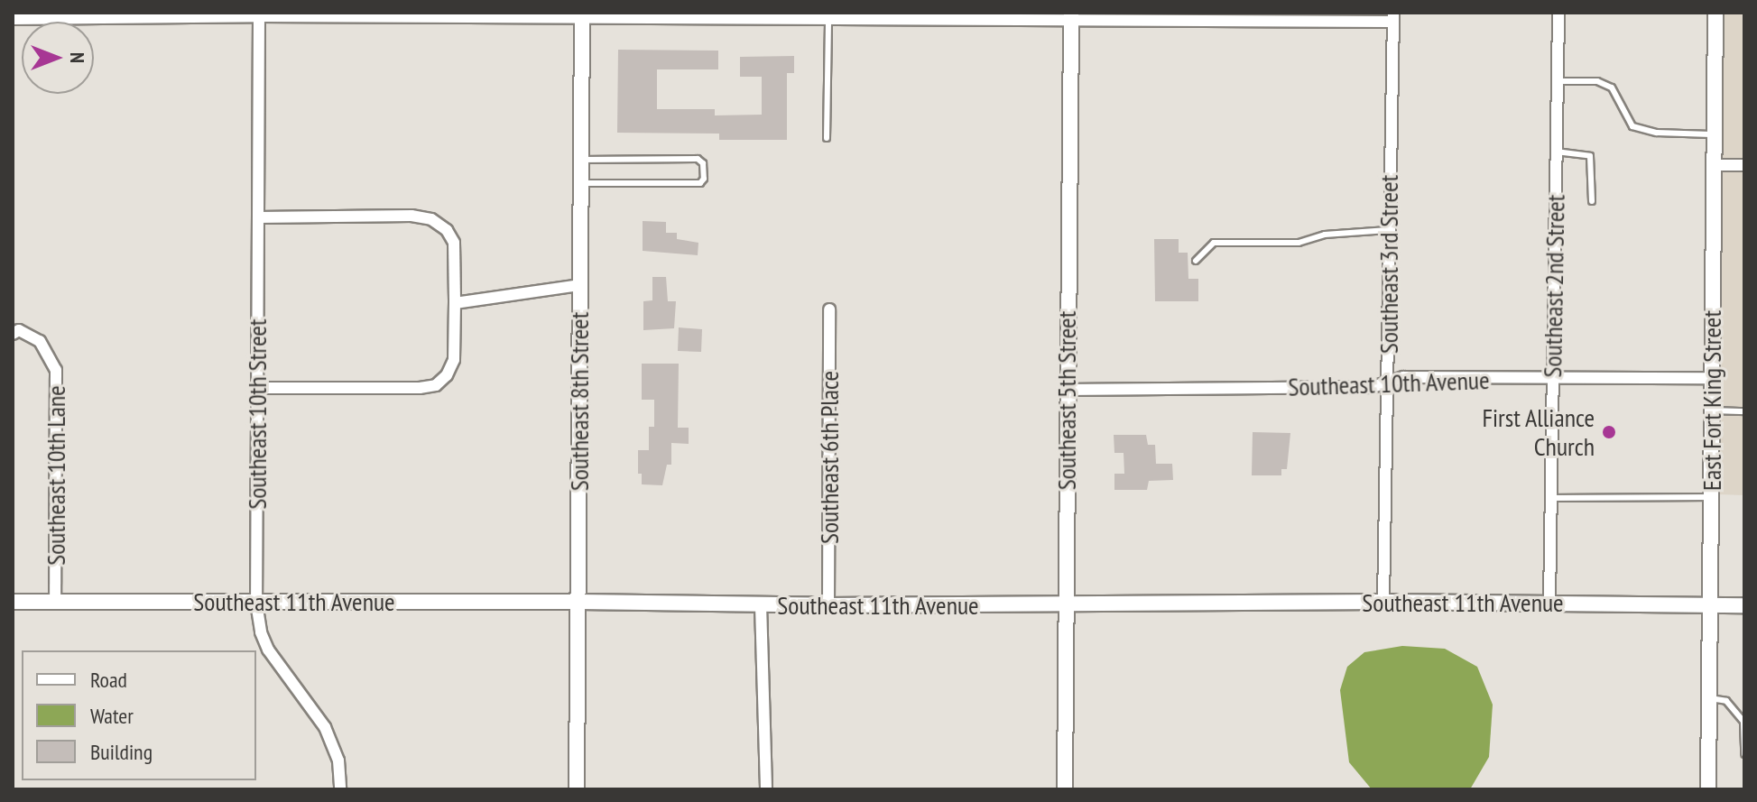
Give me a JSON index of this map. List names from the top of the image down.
{
  "streets": {
    "street": [
      "Southeast 3rd Street",
      "Southeast 2nd Street",
      "Southeast 10th Avenue",
      "Southeast 5th Street",
      "East Fort King Street",
      "Southeast 8th Street",
      "Southeast 10th Street",
      "Southeast 6th Place",
      "Southeast 10th Lane",
      "Southeast 11th Avenue"
    ]
  },
  "crossings": [
    ["Southeast 3rd Street", "Southeast 10th Avenue"],
    ["Southeast 3rd Street", "Southeast 11th Avenue"],
    ["Southeast 2nd Street", "Southeast 10th Avenue"],
    ["Southeast 2nd Street", "Southeast 11th Avenue"],
    ["Southeast 10th Avenue", "Southeast 5th Street"],
    ["Southeast 10th Avenue", "East Fort King Street"],
    ["Southeast 5th Street", "Southeast 11th Avenue"],
    ["East Fort King Street", "Southeast 11th Avenue"],
    ["Southeast 8th Street", "Southeast 11th Avenue"],
    ["Southeast 10th Street", "Southeast 11th Avenue"],
    ["Southeast 6th Place", "Southeast 11th Avenue"],
    ["Southeast 10th Lane", "Southeast 11th Avenue"]
  ],
  "places": ["First Alliance Church"],
  "legend": ["Road", "Water", "Building"],
  "north": "right"
}
